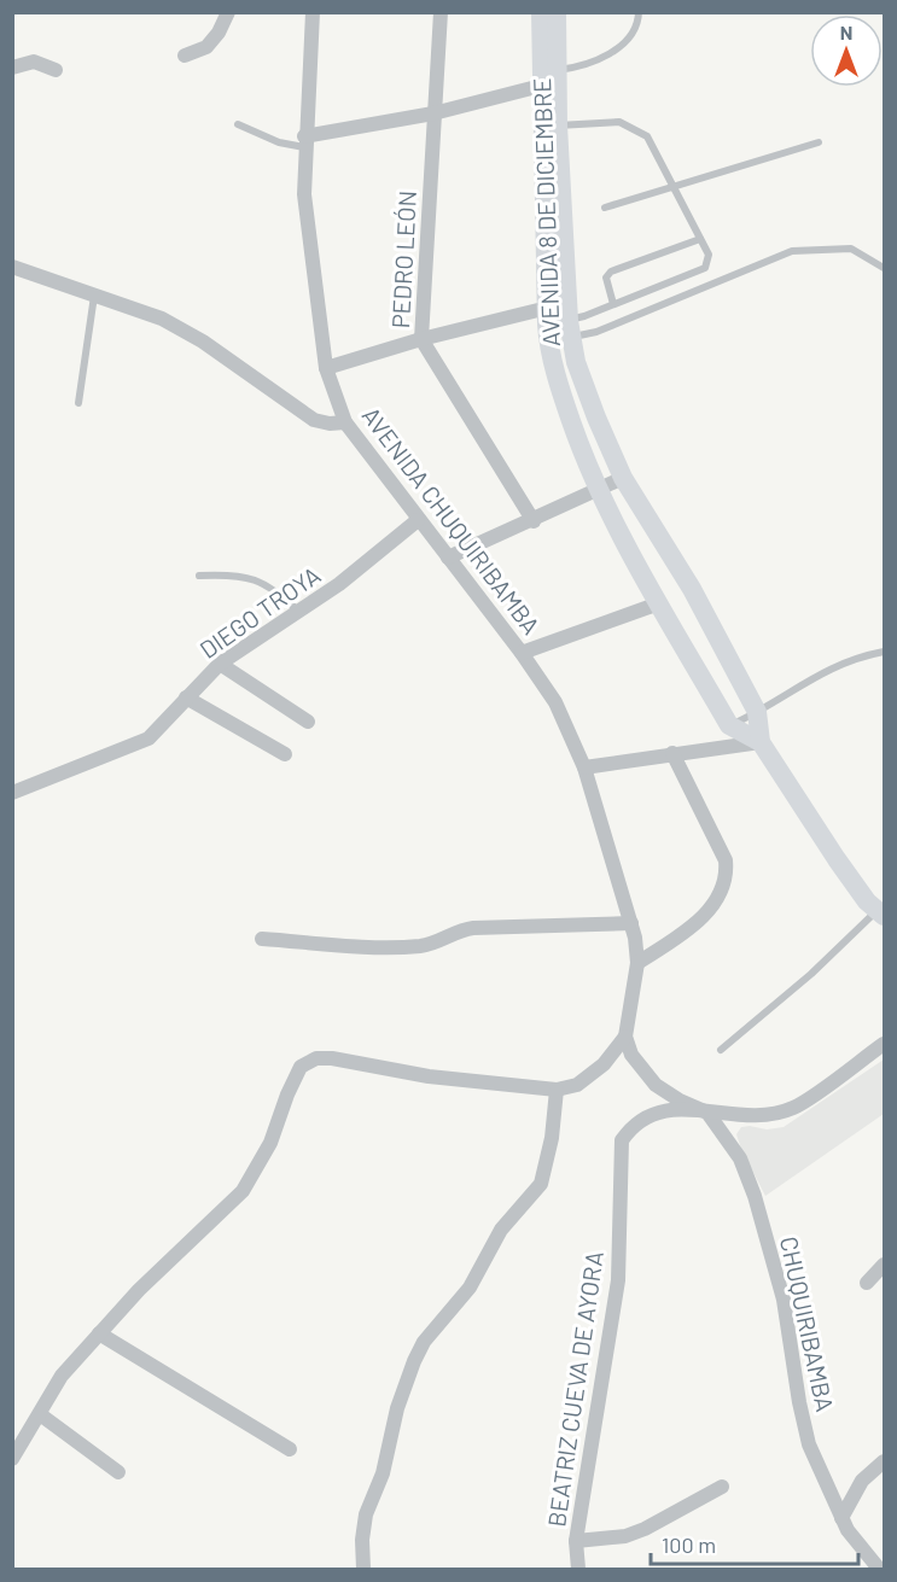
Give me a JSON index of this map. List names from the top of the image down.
{
  "streets": {
    "main road": ["AVENIDA 8 DE DICIEMBRE"],
    "street": [
      "PEDRO LEÓN",
      "AVENIDA CHUQUIRIBAMBA",
      "DIEGO TROYA",
      "CHUQUIRIBAMBA",
      "BEATRIZ CUEVA DE AYORA"
    ]
  },
  "crossings": [
    ["AVENIDA CHUQUIRIBAMBA", "DIEGO TROYA"],
    ["AVENIDA CHUQUIRIBAMBA", "CHUQUIRIBAMBA"],
    ["CHUQUIRIBAMBA", "BEATRIZ CUEVA DE AYORA"]
  ],
  "scale_bar": "100 m",
  "north": "top"
}
